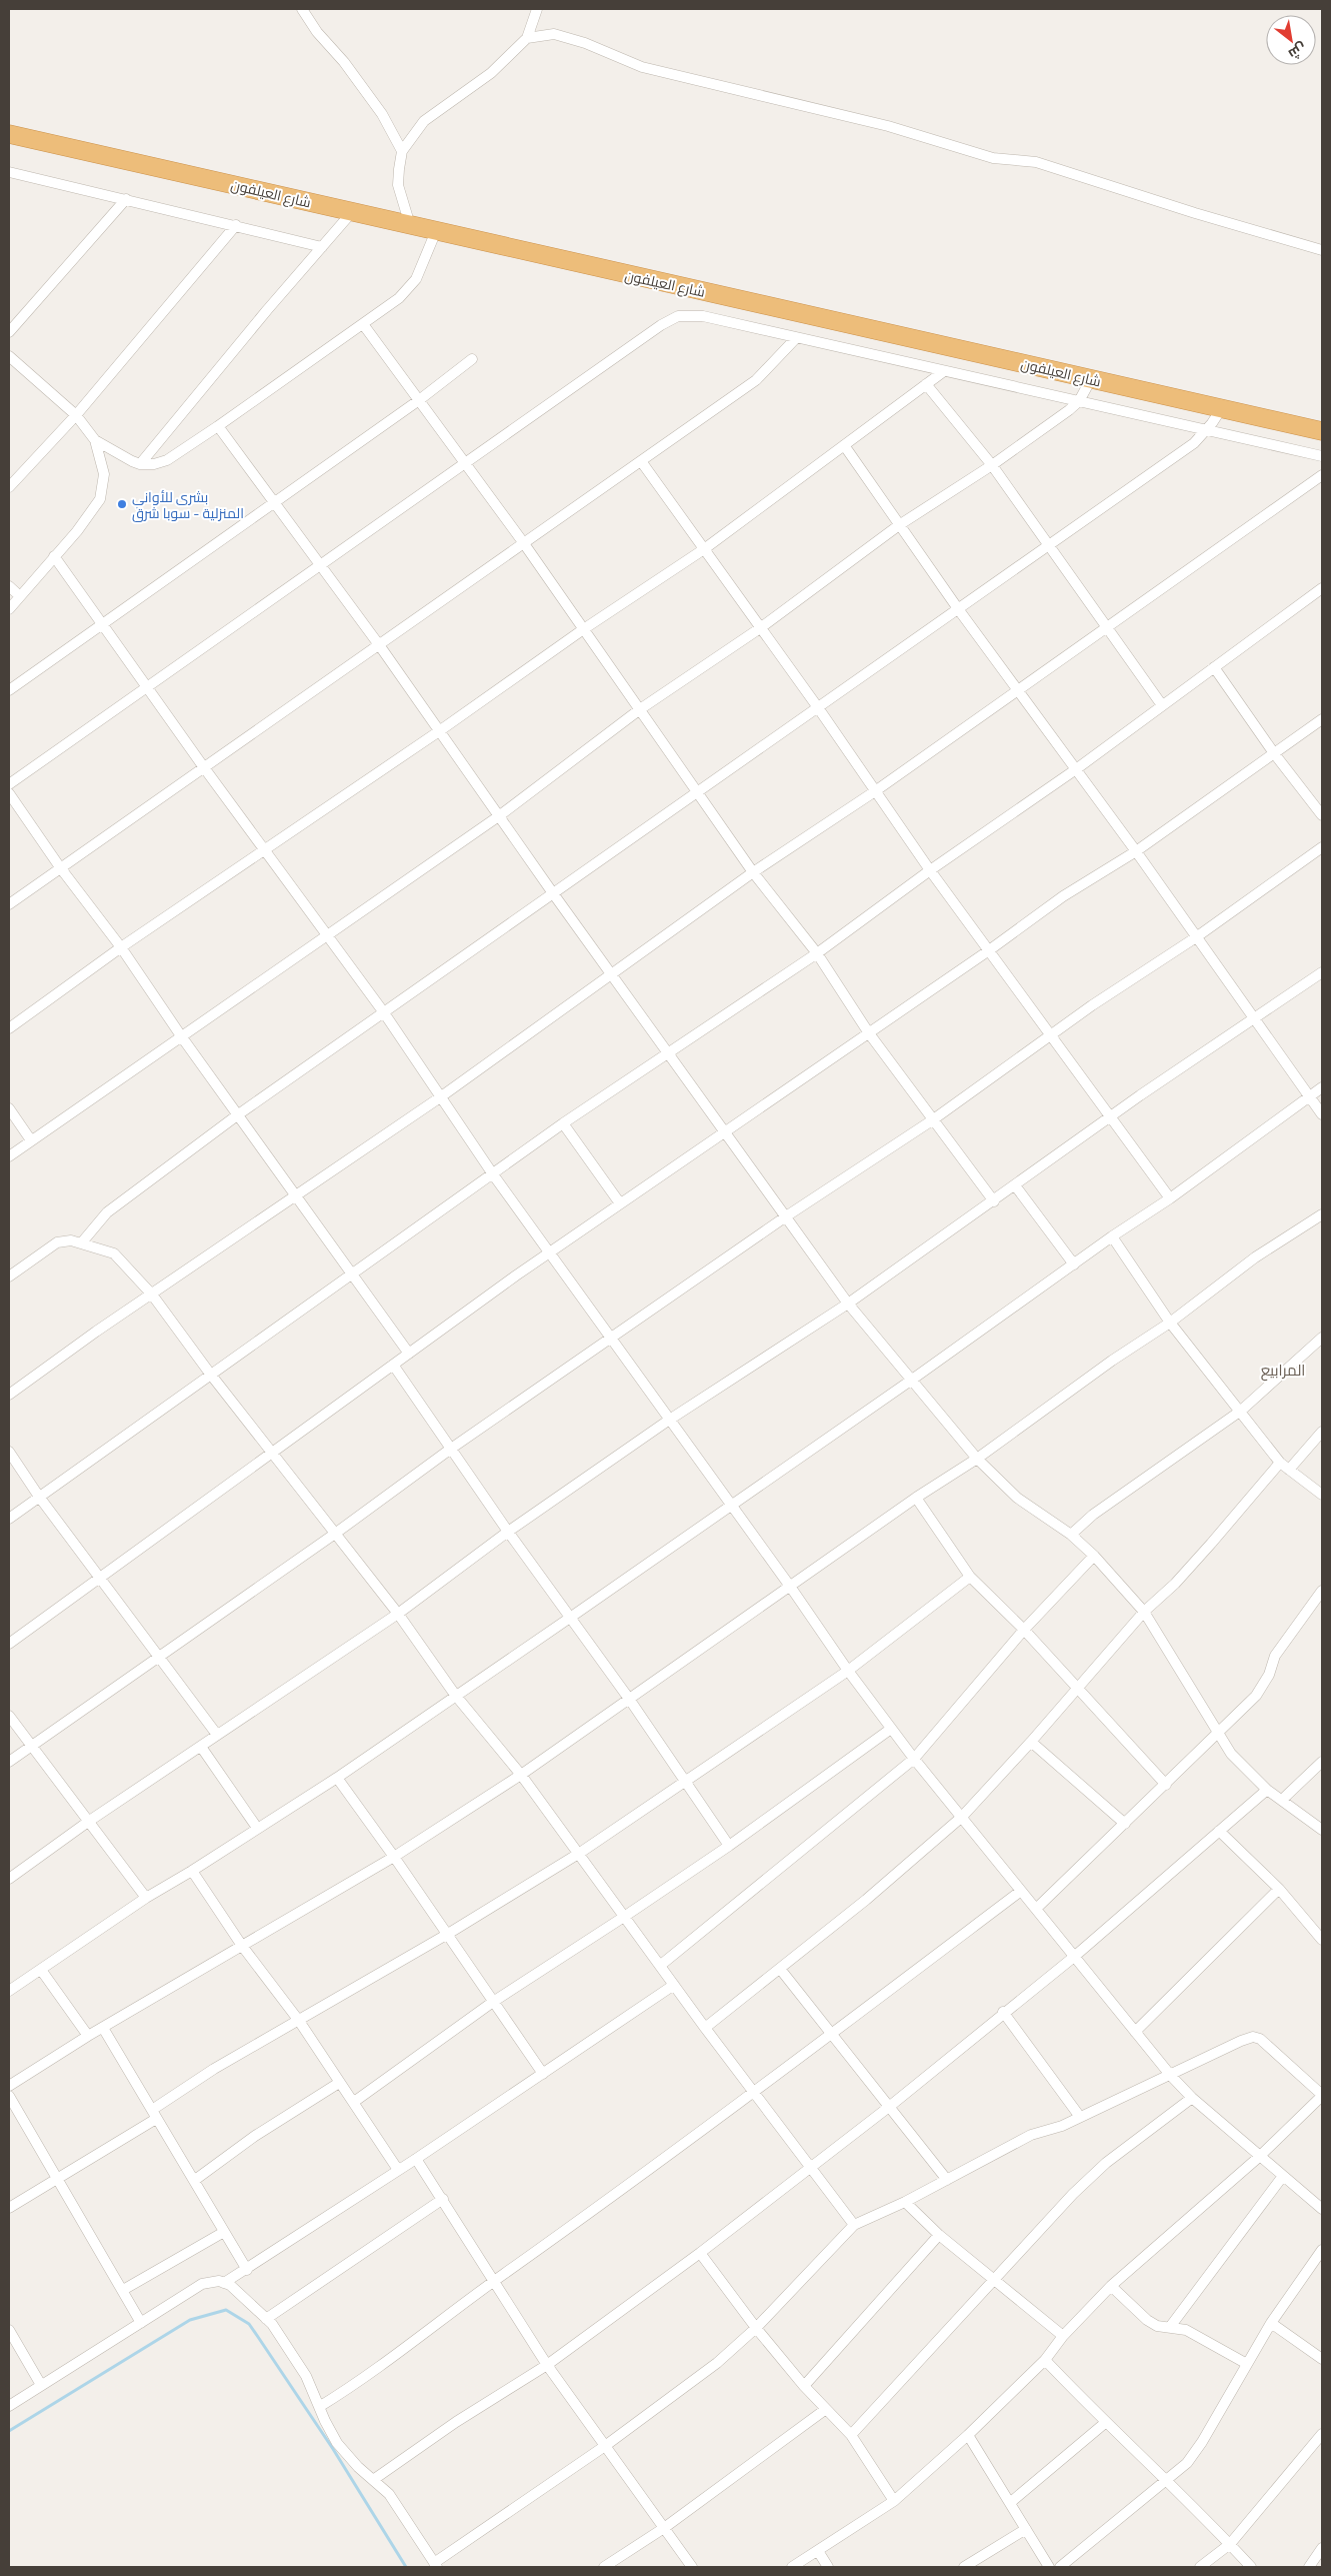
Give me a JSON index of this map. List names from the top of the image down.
{
  "streets": {
    "highway": ["شارع العيلفون"]
  },
  "districts": ["المرابيع"],
  "places": ["بشرى للأواني المنزلية - سوبا شرق"],
  "north": "bottom right"
}
